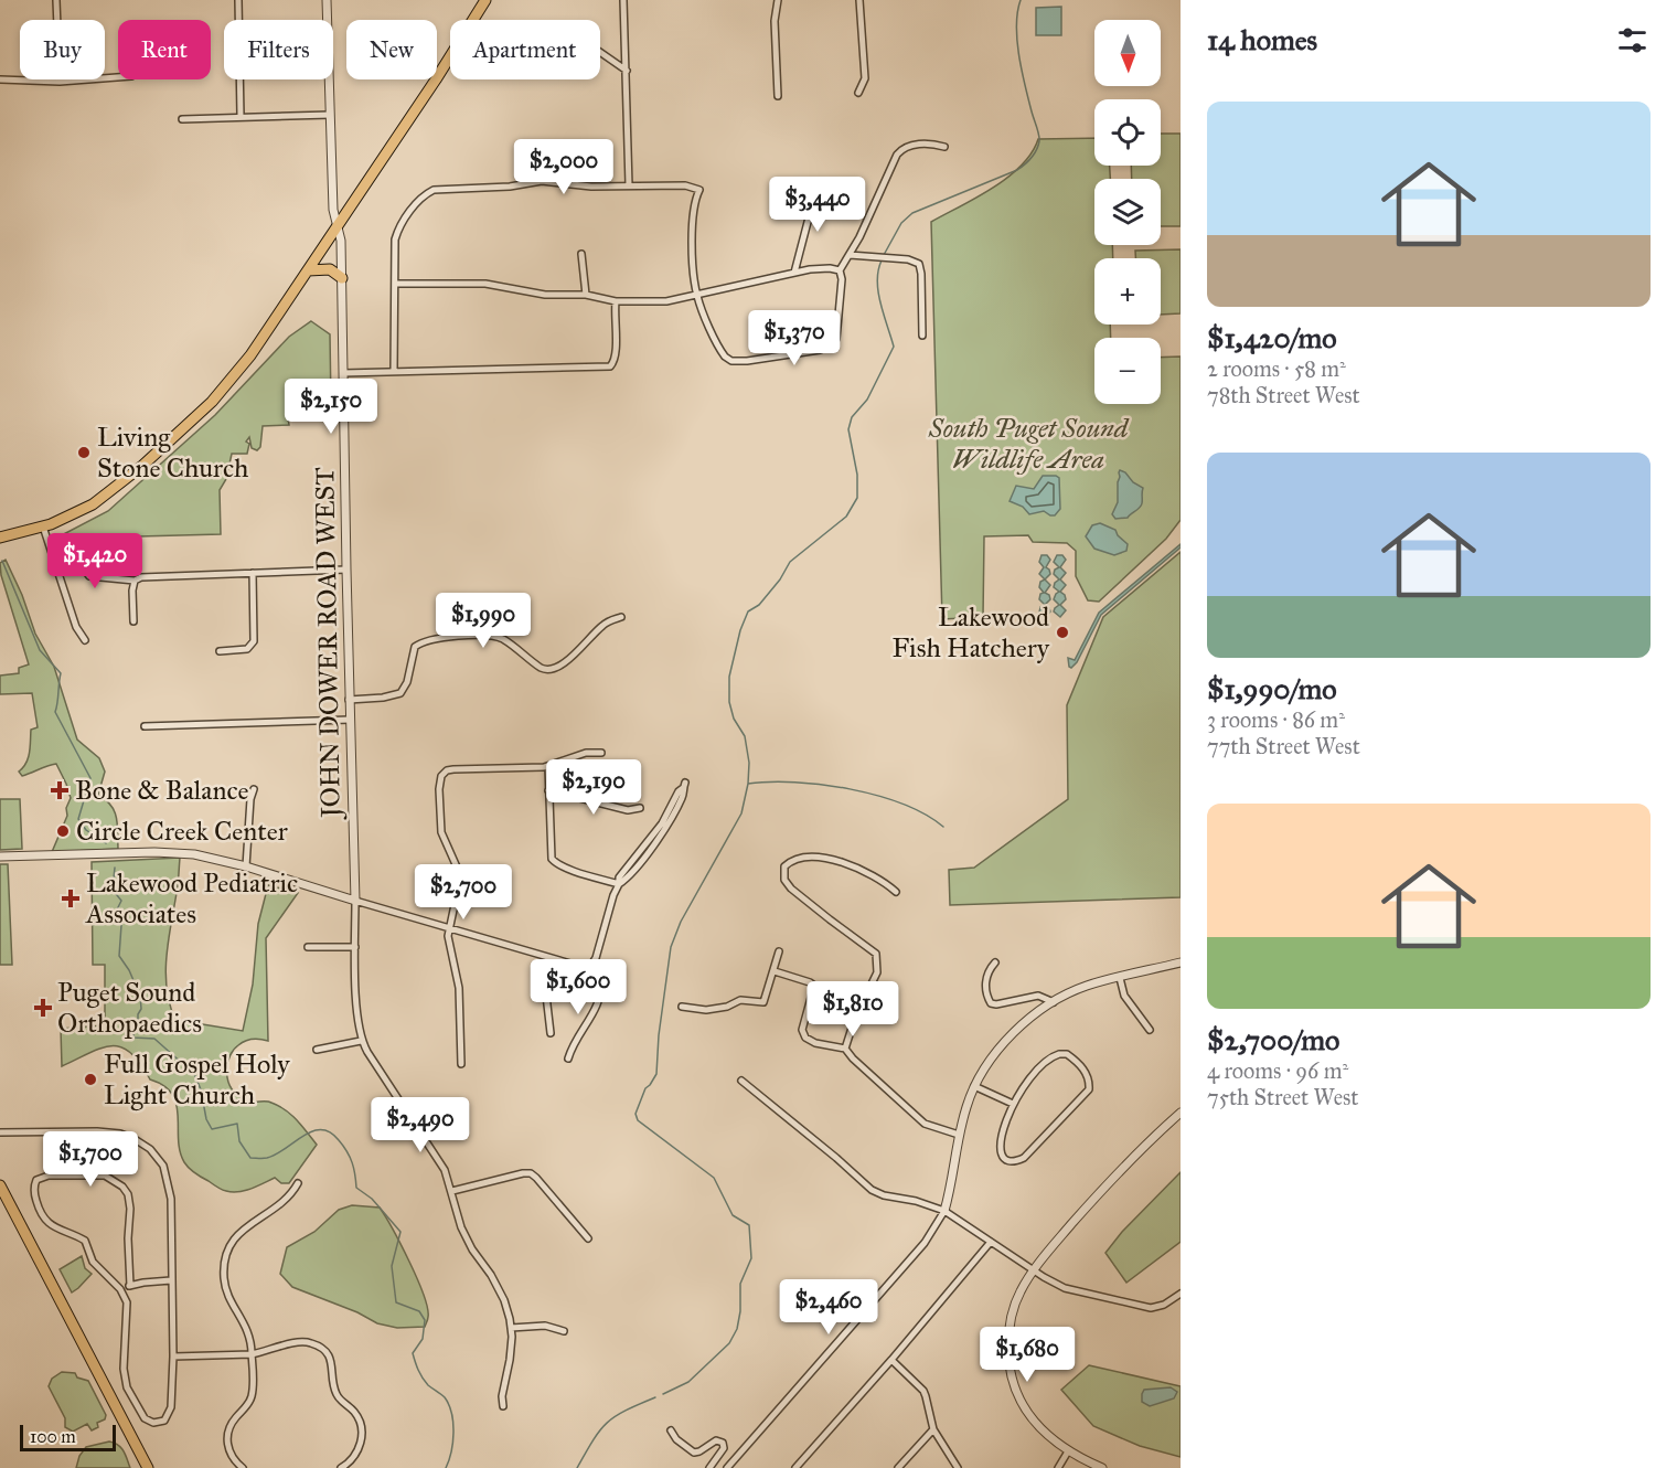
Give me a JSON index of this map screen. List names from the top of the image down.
{
  "streets": {
    "street": ["JOHN DOWER ROAD WEST"]
  },
  "parks": ["South Puget Sound Wildlife Area"],
  "places": {
    "other": [
      "Living Stone Church",
      "Lakewood Fish Hatchery",
      "Circle Creek Center",
      "Full Gospel Holy Light Church"
    ],
    "health": ["Bone & Balance", "Lakewood Pediatric Associates", "Puget Sound Orthopaedics"]
  },
  "scale_bar": "100 m",
  "north": "bottom",
  "page": {
    "heading": "14 homes",
    "map_buttons": ["+", "−"],
    "chip": [
      "Buy",
      "Rent",
      "Filters",
      "New",
      "Apartment"
    ],
    "list": [
      {
        "name": "$1,420/mo",
        "note": "2 rooms · 58 m² · 78th Street West"
      },
      {
        "name": "$1,990/mo",
        "note": "3 rooms · 86 m² · 77th Street West"
      },
      {
        "name": "$2,700/mo",
        "note": "4 rooms · 96 m² · 75th Street West"
      }
    ],
    "price": [
      "$2,000",
      "$3,440",
      "$1,370",
      "$2,150",
      "$1,420",
      "$1,990",
      "$2,190",
      "$2,700",
      "$1,600",
      "$1,810",
      "$2,490",
      "$1,700",
      "$2,460",
      "$1,680"
    ],
    "scale": "100 m"
  }
}
